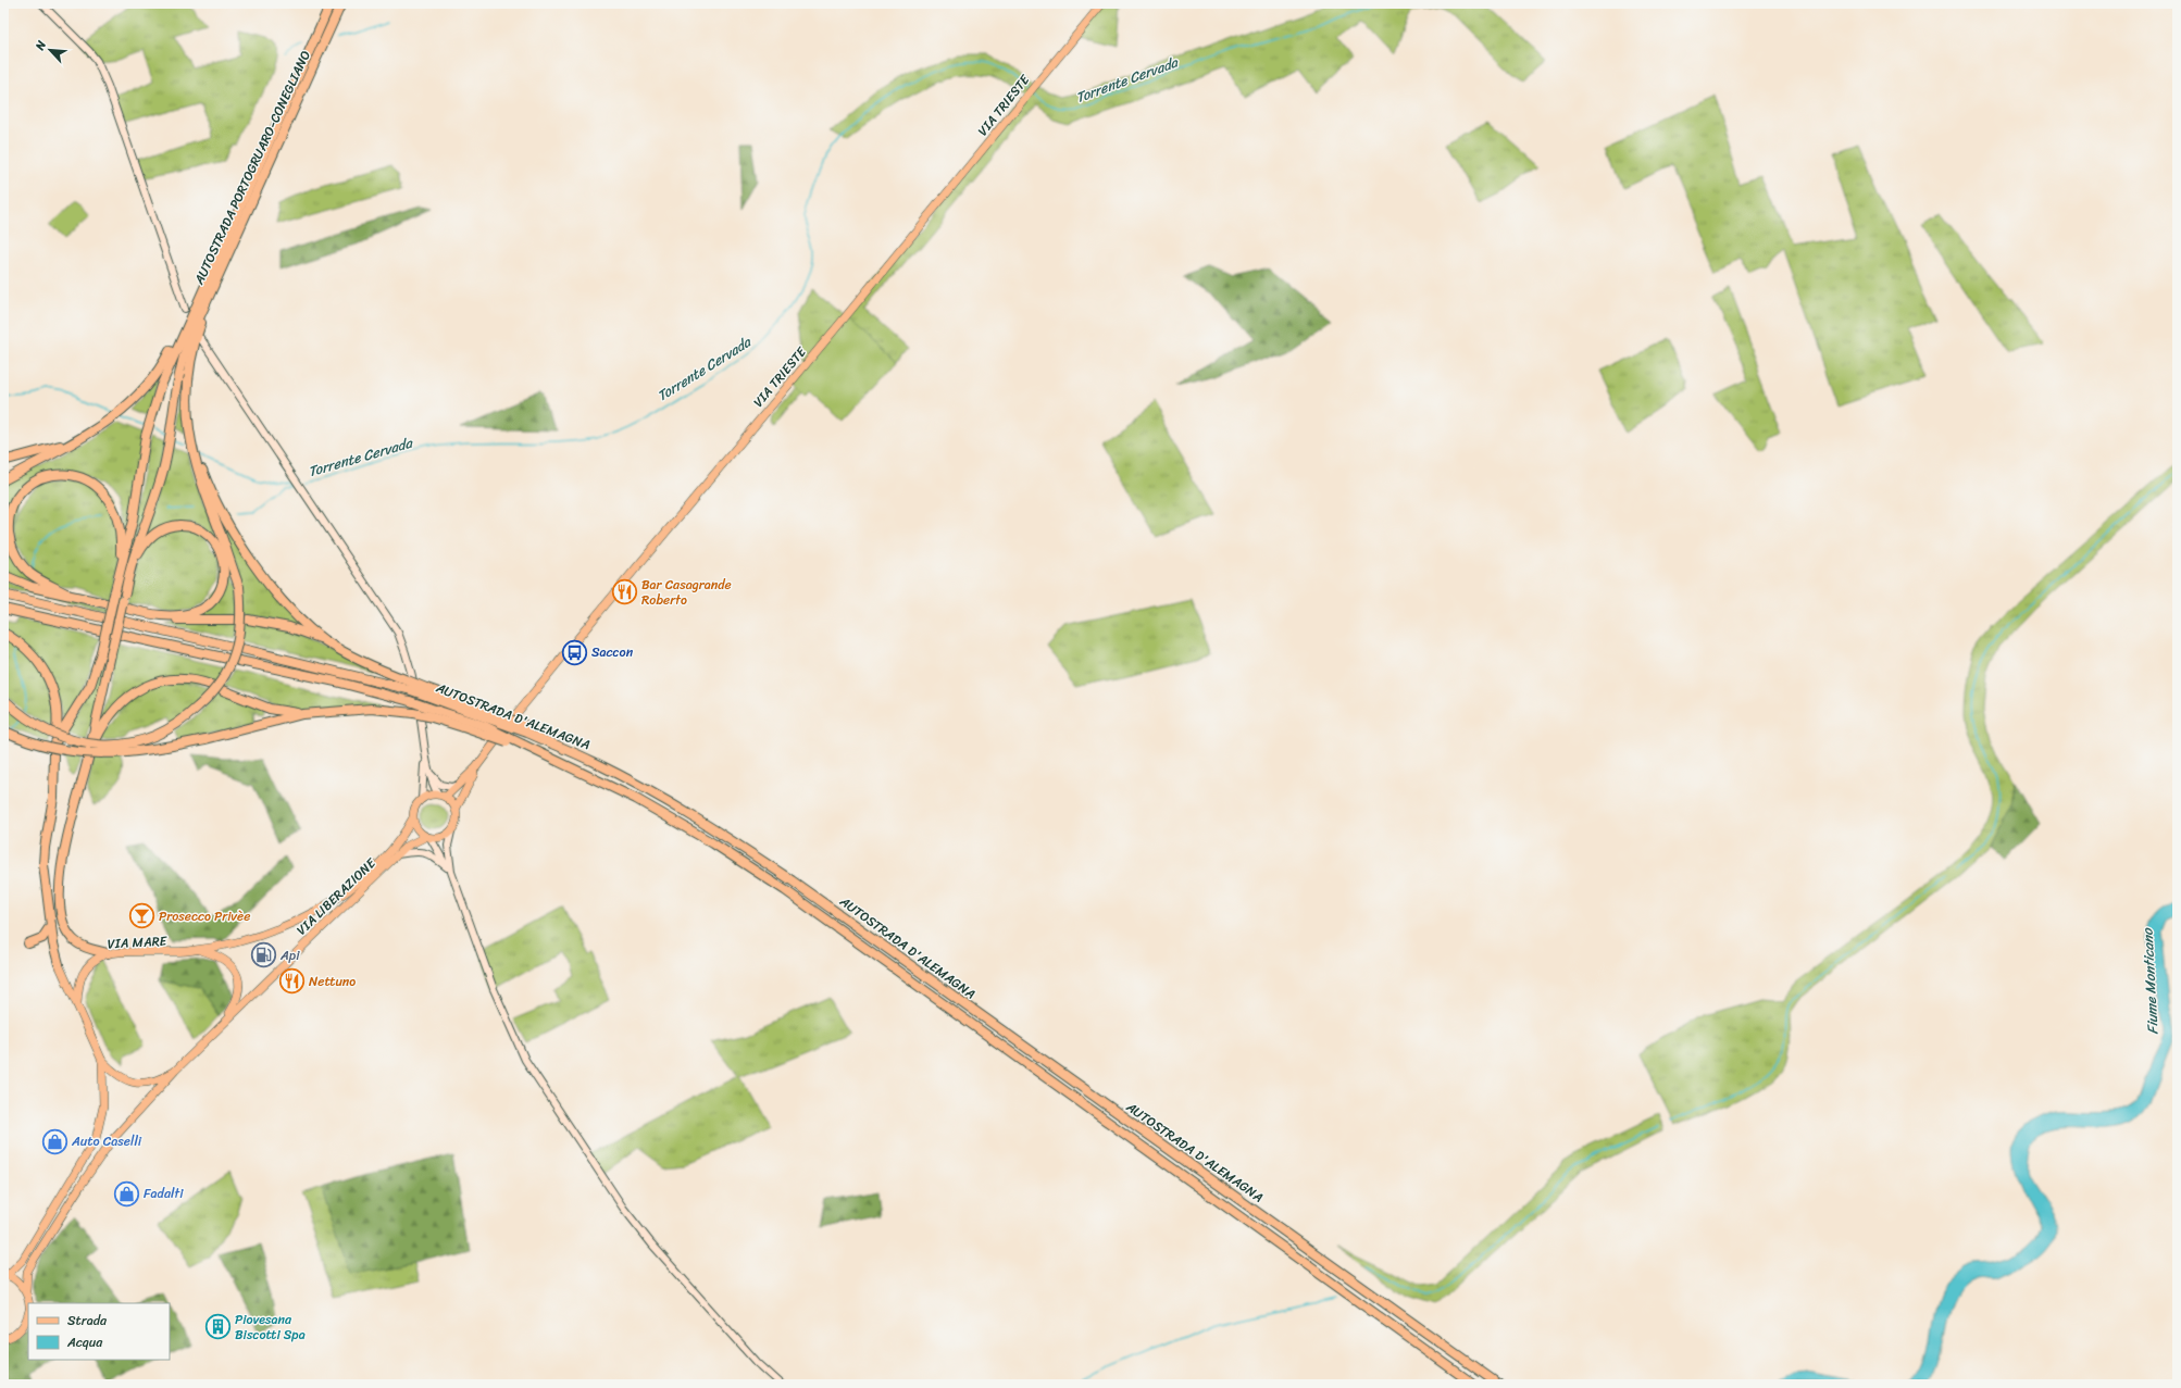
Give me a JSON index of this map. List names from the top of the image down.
{
  "streets": {
    "highway": ["AUTOSTRADA PORTOGRUARO-CONEGLIANO", "AUTOSTRADA D'ALEMAGNA"],
    "main road": ["VIA TRIESTE", "VIA LIBERAZIONE", "VIA MARE"]
  },
  "crossings": [
    ["VIA TRIESTE", "VIA LIBERAZIONE"],
    ["VIA TRIESTE", "VIA MARE"],
    ["VIA LIBERAZIONE", "VIA MARE"]
  ],
  "water": ["Torrente Cervada", "Fiume Monticano"],
  "places": {
    "restaurant": ["Bar Casagrande Roberto", "Nettuno"],
    "bus stop": ["Saccon"],
    "bar": ["Prosecco Privèe"],
    "fuel station": ["Api"],
    "shop": ["Auto Caselli", "Fadalti"],
    "building": ["Piovesana Biscotti Spa"]
  },
  "legend": ["Strada", "Acqua"],
  "north": "top left"
}
